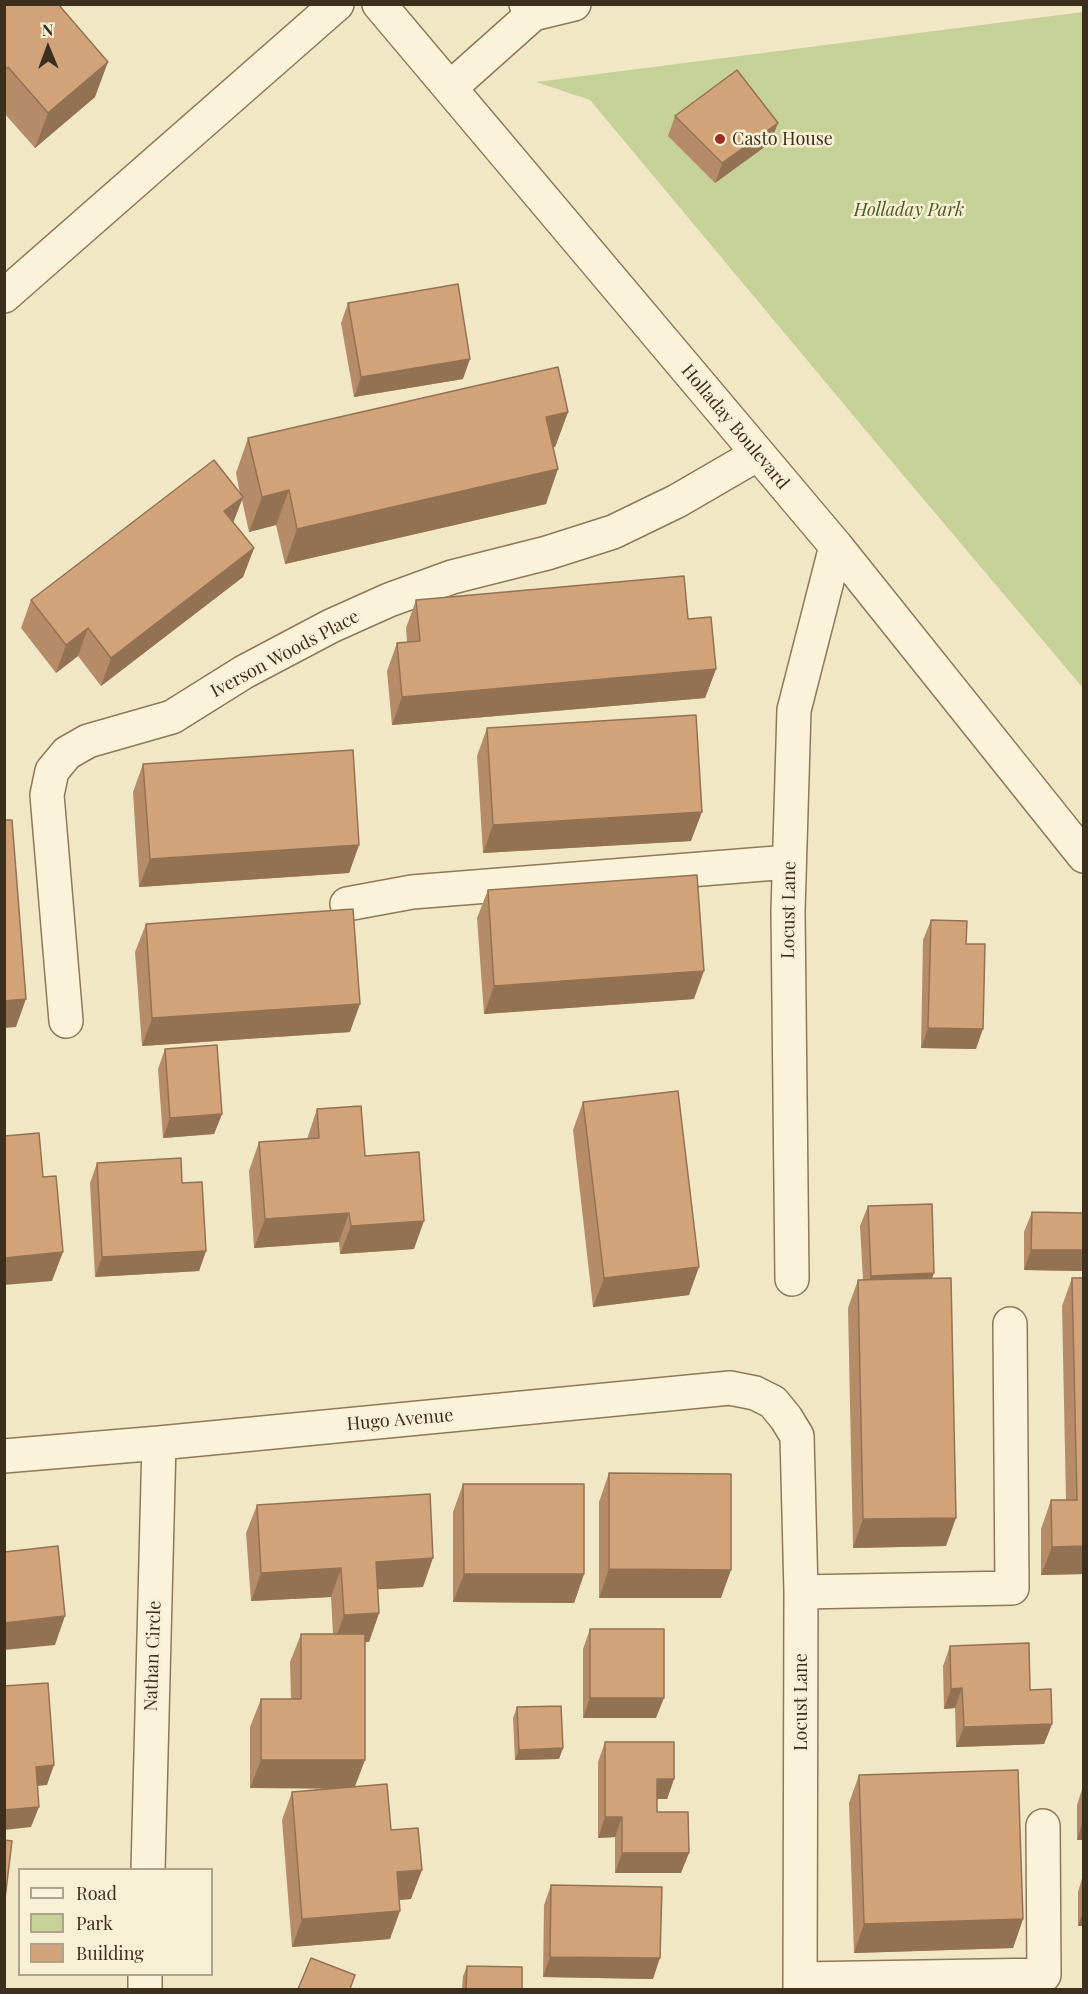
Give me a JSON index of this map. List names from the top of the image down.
{
  "streets": {
    "street": [
      "Holladay Boulevard",
      "Iverson Woods Place",
      "Locust Lane",
      "Hugo Avenue",
      "Nathan Circle"
    ]
  },
  "crossings": [
    ["Holladay Boulevard", "Iverson Woods Place"],
    ["Holladay Boulevard", "Locust Lane"],
    ["Locust Lane", "Hugo Avenue"],
    ["Hugo Avenue", "Nathan Circle"]
  ],
  "parks": ["Holladay Park"],
  "places": ["Casto House"],
  "legend": ["Road", "Park", "Building"],
  "north": "top"
}
